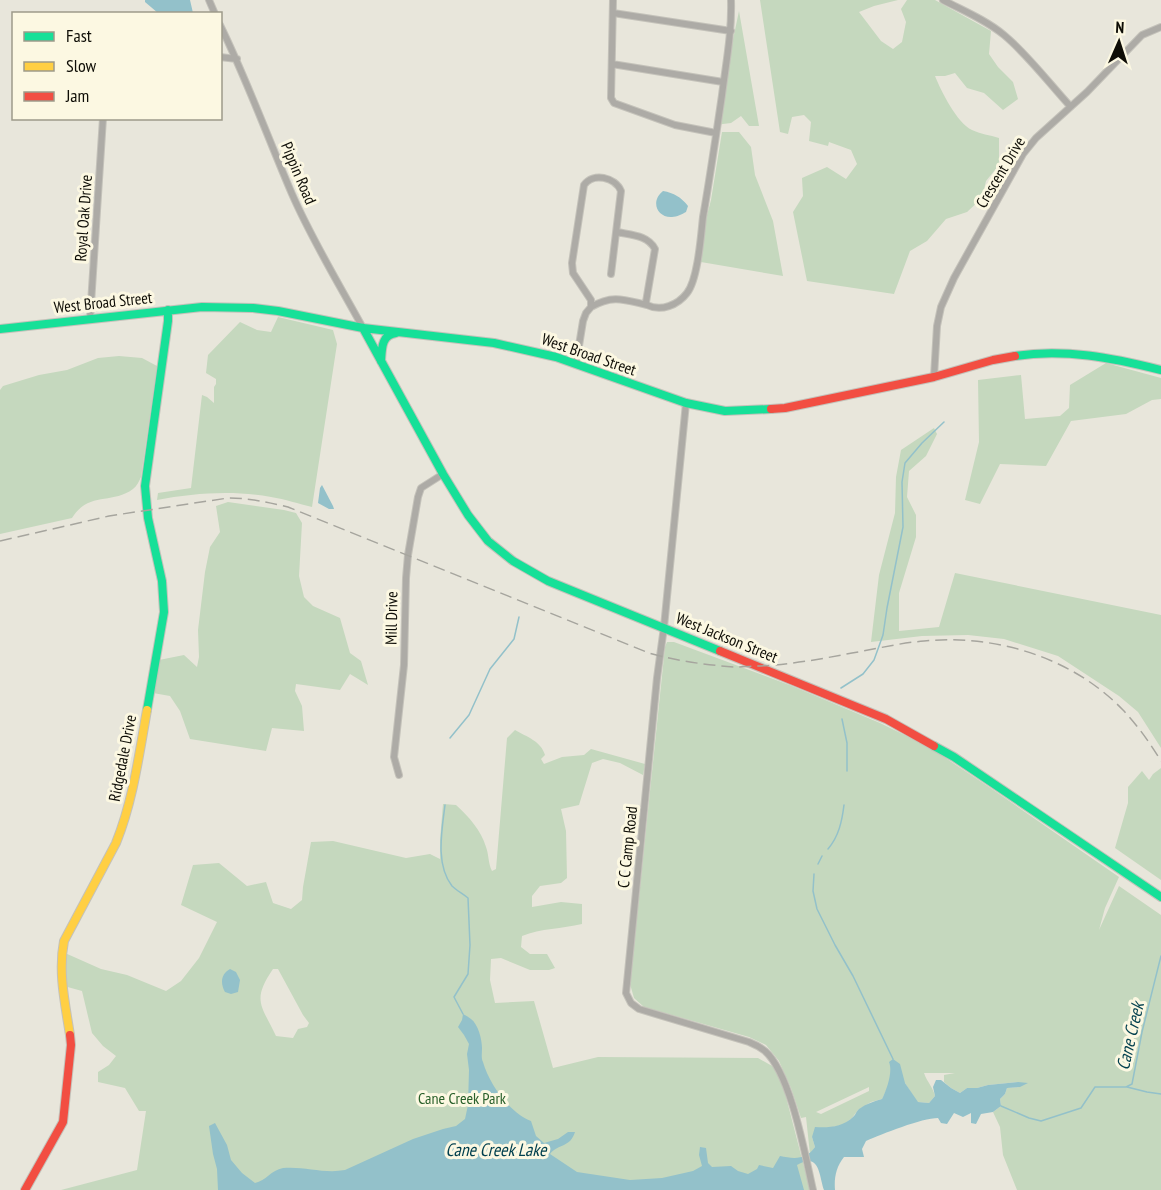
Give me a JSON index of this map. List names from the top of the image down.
{
  "streets": {
    "street": [
      "Crescent Drive",
      "Pippin Road",
      "Royal Oak Drive",
      "West Broad Street",
      "Mill Drive",
      "West Jackson Street",
      "Ridgedale Drive",
      "C C Camp Road"
    ]
  },
  "crossings": [
    ["Crescent Drive", "West Broad Street"],
    ["Pippin Road", "West Broad Street"],
    ["Pippin Road", "West Jackson Street"],
    ["Royal Oak Drive", "West Broad Street"],
    ["West Broad Street", "West Jackson Street"],
    ["West Broad Street", "Ridgedale Drive"],
    ["West Broad Street", "C C Camp Road"],
    ["Mill Drive", "West Jackson Street"],
    ["West Jackson Street", "C C Camp Road"]
  ],
  "water": ["Cane Creek", "Cane Creek Lake"],
  "parks": ["Cane Creek Park"],
  "legend": ["Fast", "Slow", "Jam"],
  "north": "top"
}
